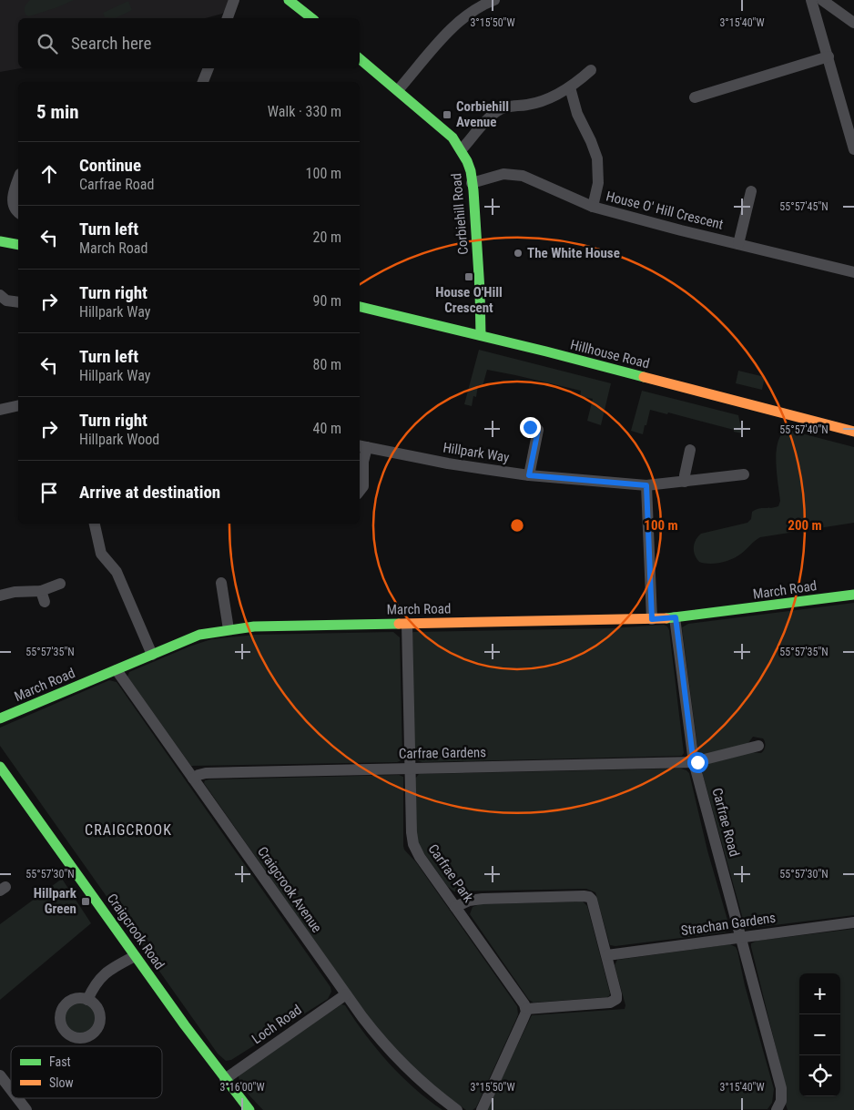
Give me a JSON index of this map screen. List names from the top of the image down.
{
  "streets": {
    "street": [
      "House O' Hill Crescent",
      "Corbiehill Road",
      "Hillhouse Road",
      "Hillpark Way",
      "March Road",
      "Carfrae Gardens",
      "Carfrae Road",
      "Carfrae Park",
      "Craigcrook Avenue",
      "Strachan Gardens",
      "Craigcrook Road",
      "Loch Road"
    ]
  },
  "crossings": [
    ["House O' Hill Crescent", "Corbiehill Road"],
    ["Corbiehill Road", "Hillhouse Road"],
    ["March Road", "Carfrae Road"],
    ["March Road", "Carfrae Park"],
    ["March Road", "Craigcrook Avenue"],
    ["Carfrae Gardens", "Carfrae Road"],
    ["Carfrae Gardens", "Carfrae Park"],
    ["Carfrae Gardens", "Craigcrook Avenue"],
    ["Carfrae Road", "Strachan Gardens"],
    ["Craigcrook Avenue", "Loch Road"],
    ["Craigcrook Road", "Loch Road"]
  ],
  "districts": ["CRAIGCROOK"],
  "places": {
    "transit": ["Corbiehill Avenue", "House O'Hill Crescent", "Hillpark Green"],
    "other": ["The White House"]
  },
  "legend": ["Fast", "Slow"],
  "page": {
    "search": "Search here",
    "heading": ["5 min", "Walk · 330 m"],
    "list": [
      ["Continue", "Carfrae Road", "100 m"],
      ["Turn left", "March Road", "20 m"],
      ["Turn right", "Hillpark Way", "90 m"],
      ["Turn left", "Hillpark Way", "80 m"],
      ["Turn right", "Hillpark Wood", "40 m"],
      "Arrive at destination"
    ],
    "map_buttons": ["+", "−"]
  },
  "coordinates": [
    "3°15'50\"W",
    "3°15'40\"W",
    "55°57'45\"N",
    "55°57'40\"N",
    "55°57'35\"N",
    "55°57'30\"N",
    "3°16'00\"W"
  ],
  "rings": ["100 m", "200 m"]
}
